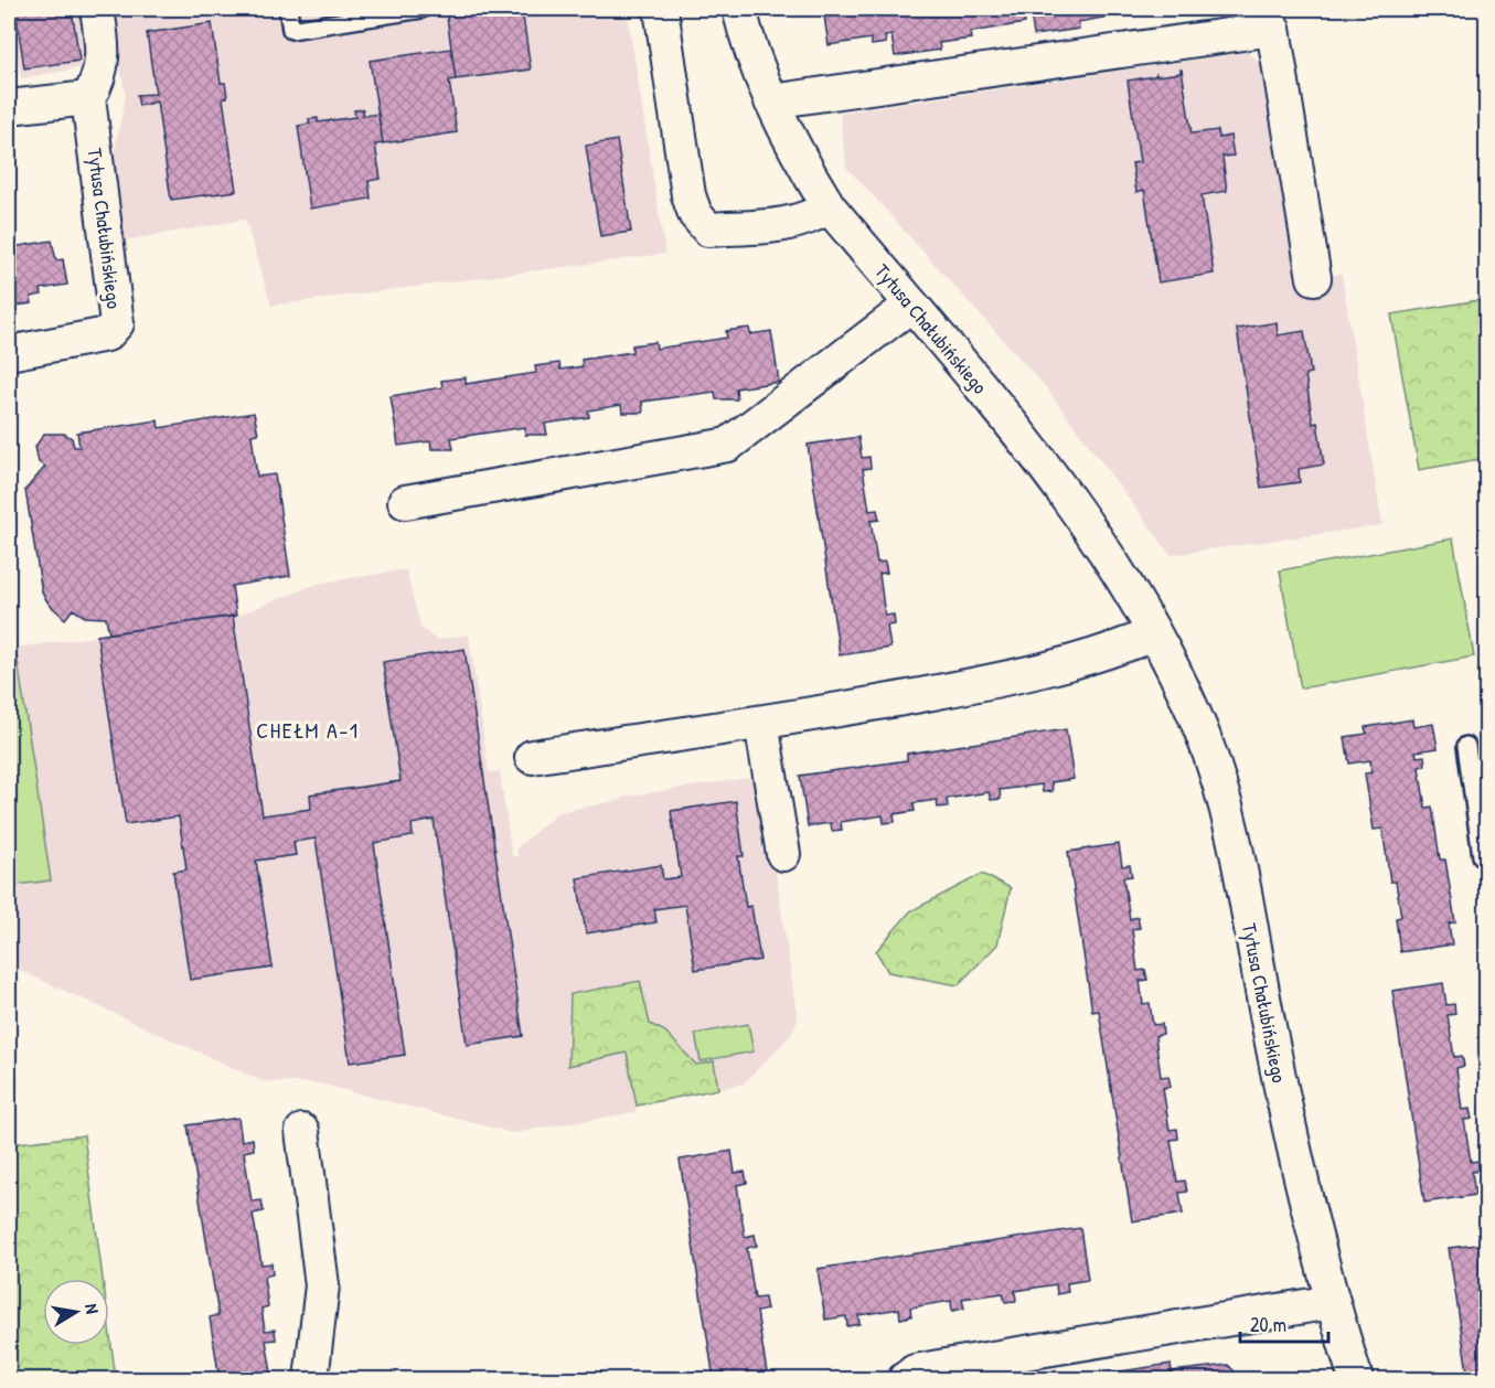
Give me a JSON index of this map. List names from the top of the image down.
{
  "streets": {
    "street": ["Tytusa Chałubińskiego"]
  },
  "districts": ["CHEŁM A-1"],
  "scale_bar": "20 m",
  "north": "right"
}
